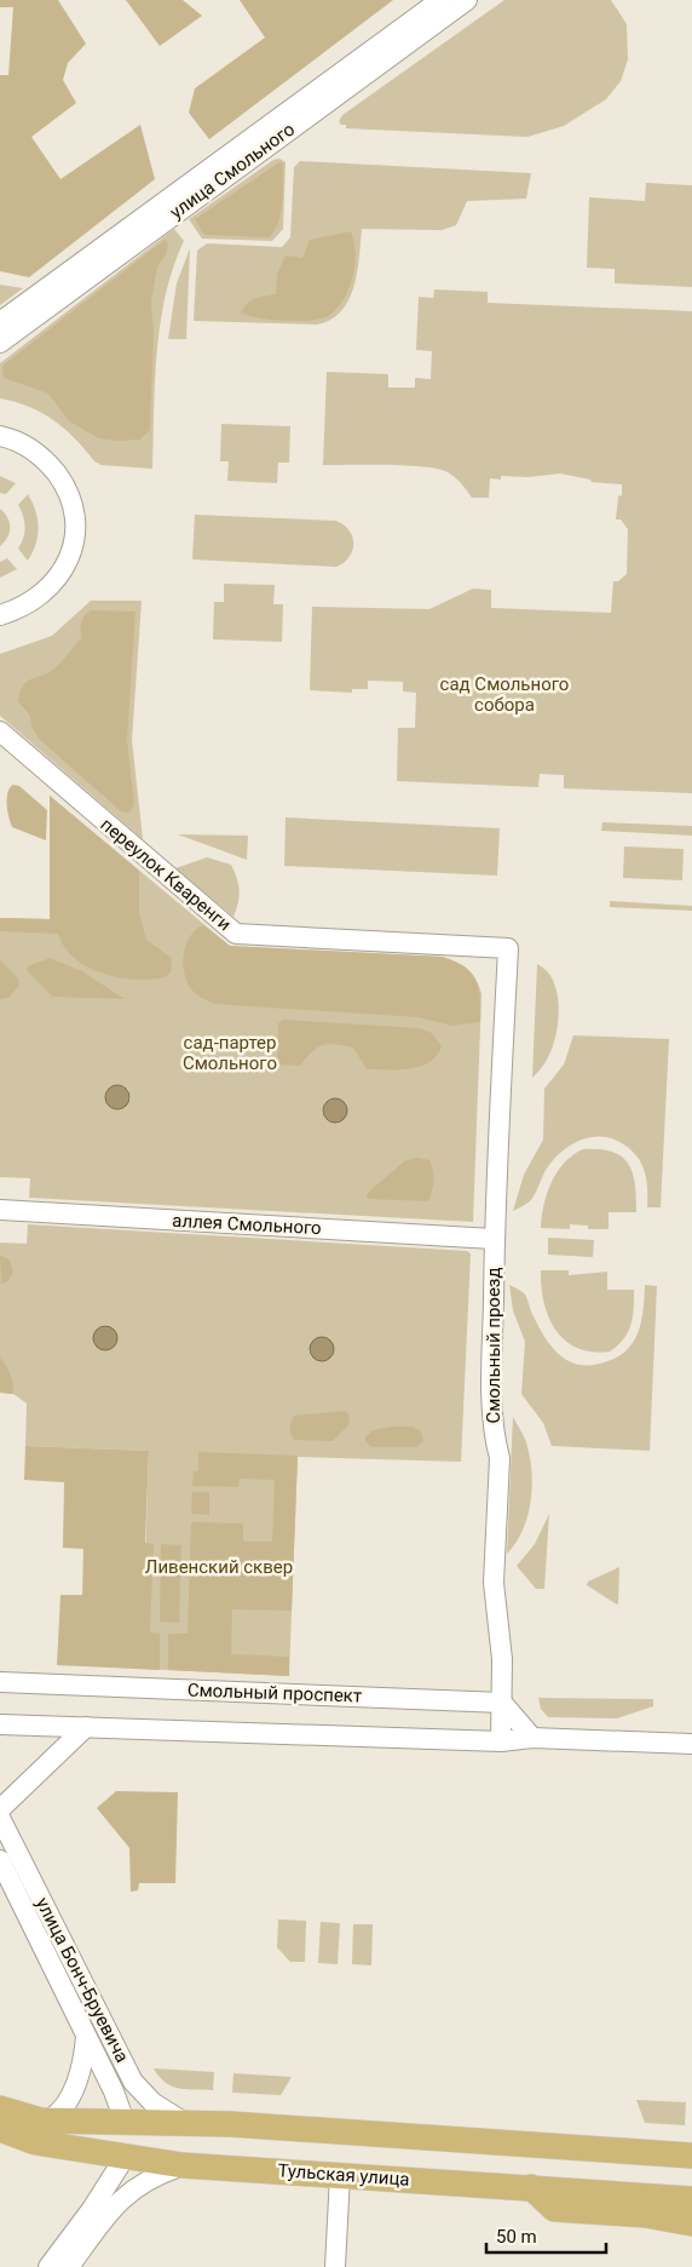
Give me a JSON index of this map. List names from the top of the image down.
{
  "streets": {
    "main road": ["улица Бонч-Бруевича", "Тульская улица"],
    "street": [
      "улица Смольного",
      "переулок Кваренги",
      "аллея Смольного",
      "Смольный проезд",
      "Смольный проспект"
    ]
  },
  "crossings": [
    ["переулок Кваренги", "Смольный проезд"],
    ["аллея Смольного", "Смольный проезд"],
    ["Смольный проезд", "Смольный проспект"],
    ["улица Бонч-Бруевича", "Тульская улица"]
  ],
  "parks": ["сад Смольного собора", "сад-партер Смольного", "Ливенский сквер"],
  "scale_bar": "50 m"
}
